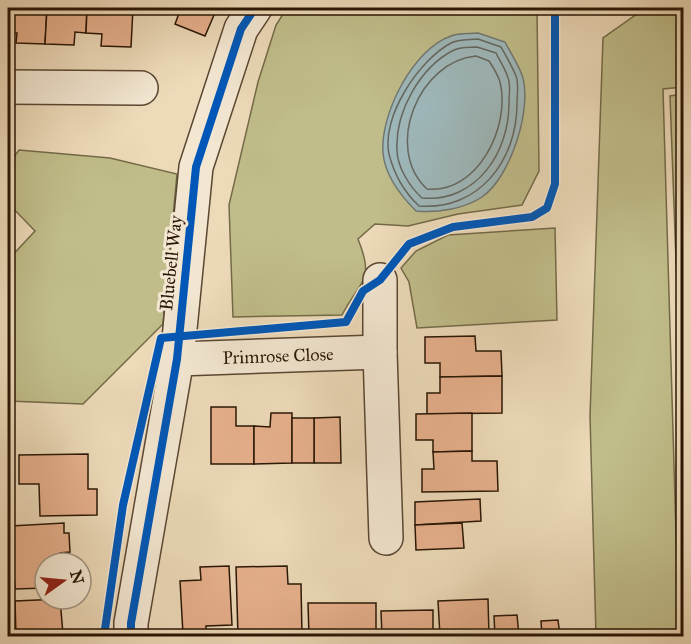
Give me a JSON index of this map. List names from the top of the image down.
{
  "streets": {
    "street": ["Bluebell Way", "Primrose Close"]
  },
  "crossings": [
    ["Bluebell Way", "Primrose Close"]
  ],
  "north": "right"
}
